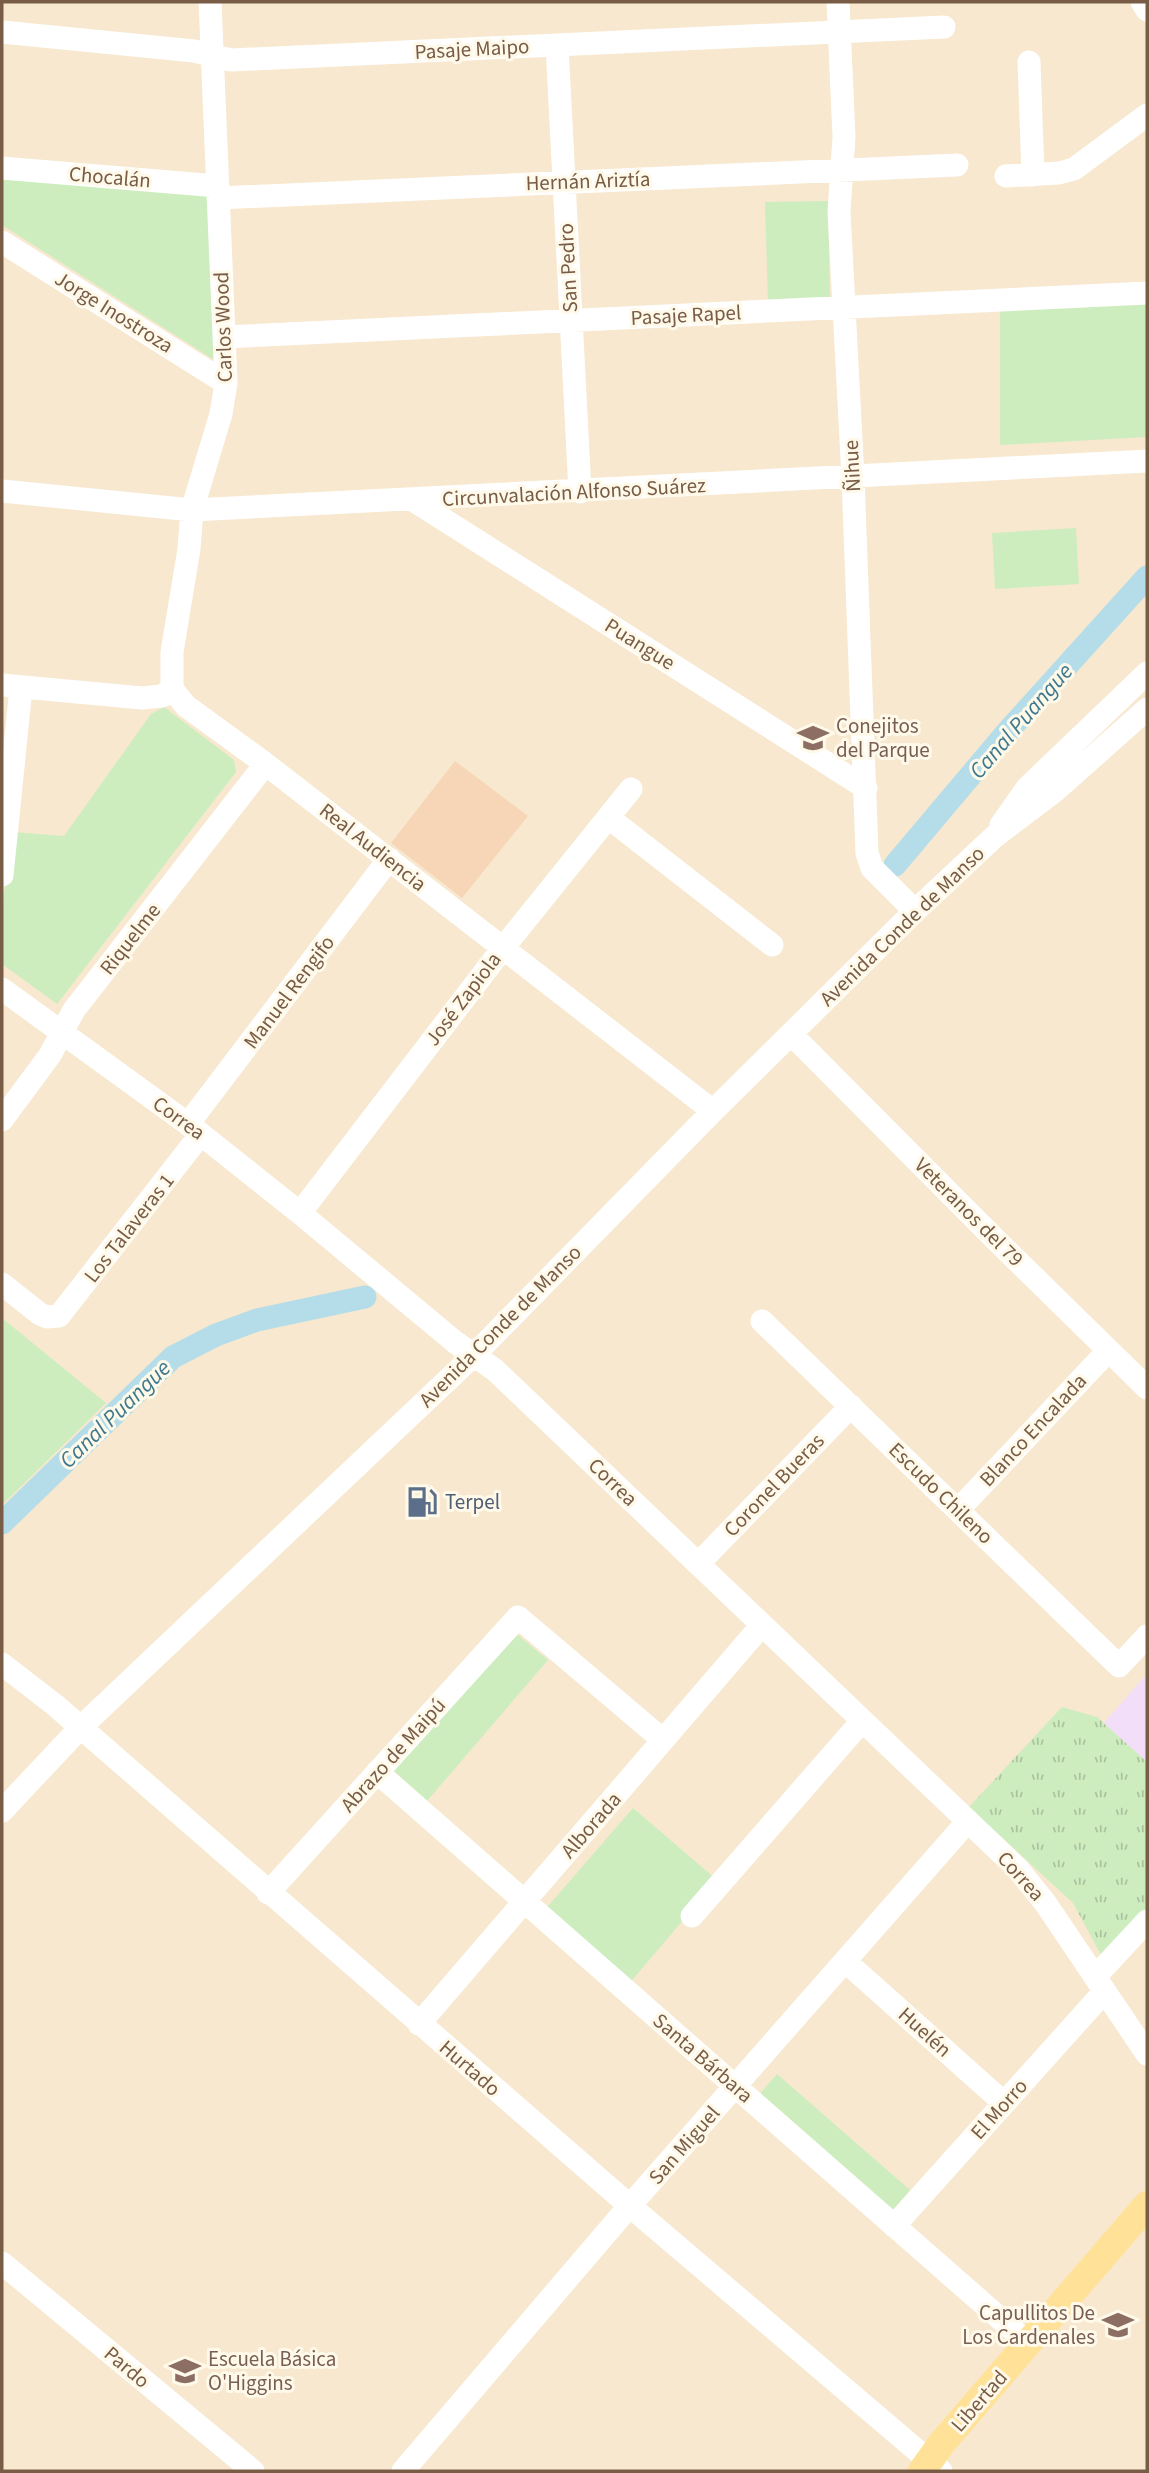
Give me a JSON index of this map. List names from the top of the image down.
{
  "streets": {
    "main road": ["Libertad"],
    "street": [
      "Pasaje Maipo",
      "Chocalán",
      "Hernán Ariztía",
      "San Pedro",
      "Jorge Inostroza",
      "Pasaje Rapel",
      "Carlos Wood",
      "Ñihue",
      "Circunvalación Alfonso Suárez",
      "Puangue",
      "Real Audiencia",
      "Avenida Conde de Manso",
      "Riquelme",
      "Manuel Rengifo",
      "José Zapiola",
      "Correa",
      "Veteranos del 79",
      "Los Talaveras 1",
      "Blanco Encalada",
      "Coronel Bueras",
      "Escudo Chileno",
      "Abrazo de Maipú",
      "Alborada",
      "Huelén",
      "Santa Bárbara",
      "Hurtado",
      "El Morro",
      "San Miguel",
      "Pardo"
    ]
  },
  "crossings": [
    ["Pasaje Maipo", "San Pedro"],
    ["Pasaje Maipo", "Carlos Wood"],
    ["Pasaje Maipo", "Ñihue"],
    ["Chocalán", "Hernán Ariztía"],
    ["Chocalán", "Carlos Wood"],
    ["Hernán Ariztía", "San Pedro"],
    ["Hernán Ariztía", "Carlos Wood"],
    ["Hernán Ariztía", "Ñihue"],
    ["San Pedro", "Pasaje Rapel"],
    ["San Pedro", "Circunvalación Alfonso Suárez"],
    ["Jorge Inostroza", "Carlos Wood"],
    ["Pasaje Rapel", "Carlos Wood"],
    ["Pasaje Rapel", "Ñihue"],
    ["Carlos Wood", "Circunvalación Alfonso Suárez"],
    ["Carlos Wood", "Real Audiencia"],
    ["Ñihue", "Circunvalación Alfonso Suárez"],
    ["Ñihue", "Puangue"],
    ["Ñihue", "Avenida Conde de Manso"],
    ["Circunvalación Alfonso Suárez", "Puangue"],
    ["Real Audiencia", "Avenida Conde de Manso"],
    ["Real Audiencia", "Riquelme"],
    ["Real Audiencia", "Manuel Rengifo"],
    ["Real Audiencia", "José Zapiola"],
    ["Avenida Conde de Manso", "Correa"],
    ["Avenida Conde de Manso", "Veteranos del 79"],
    ["Avenida Conde de Manso", "Hurtado"],
    ["Riquelme", "Correa"],
    ["Manuel Rengifo", "Correa"],
    ["Manuel Rengifo", "Los Talaveras 1"],
    ["José Zapiola", "Correa"],
    ["Correa", "Los Talaveras 1"],
    ["Correa", "Coronel Bueras"],
    ["Correa", "Alborada"],
    ["Correa", "El Morro"],
    ["Correa", "San Miguel"],
    ["Veteranos del 79", "Blanco Encalada"],
    ["Blanco Encalada", "Escudo Chileno"],
    ["Coronel Bueras", "Escudo Chileno"],
    ["Abrazo de Maipú", "Alborada"],
    ["Abrazo de Maipú", "Santa Bárbara"],
    ["Abrazo de Maipú", "Hurtado"],
    ["Alborada", "Santa Bárbara"],
    ["Alborada", "Hurtado"],
    ["Huelén", "El Morro"],
    ["Huelén", "San Miguel"],
    ["Santa Bárbara", "El Morro"],
    ["Santa Bárbara", "San Miguel"],
    ["Santa Bárbara", "Libertad"],
    ["Hurtado", "San Miguel"],
    ["Hurtado", "Libertad"]
  ],
  "water": ["Canal Puangue"],
  "places": {
    "school or university": ["Conejitos del Parque", "Capullitos De Los Cardenales", "Escuela Básica O'Higgins"],
    "fuel station": ["Terpel"]
  }
}
